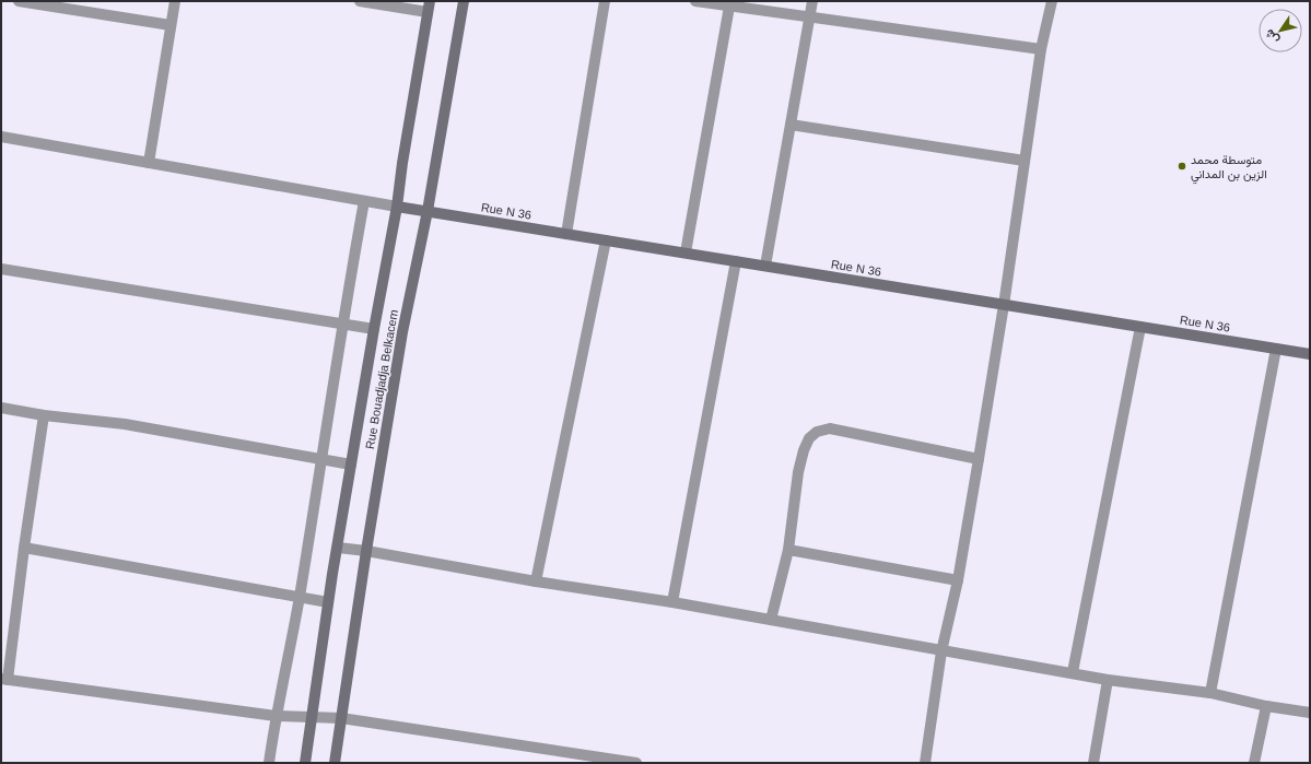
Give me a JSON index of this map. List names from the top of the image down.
{
  "streets": {
    "street": ["Rue N 36", "Rue Bouadjadja Belkacem"]
  },
  "crossings": [
    ["Rue N 36", "Rue Bouadjadja Belkacem"]
  ],
  "places": ["متوسطة محمد الزين بن المداني"],
  "north": "bottom left"
}
